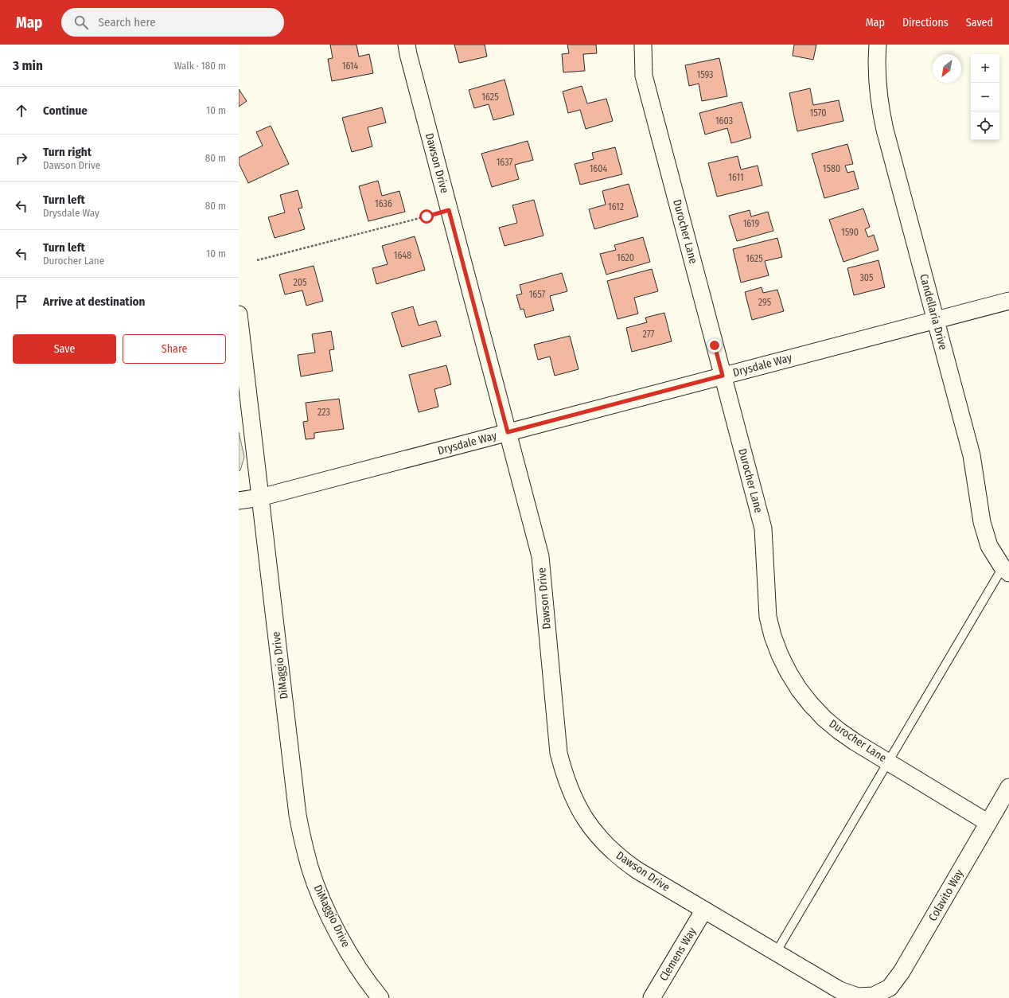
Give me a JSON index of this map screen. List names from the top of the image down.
{
  "streets": {
    "street": [
      "Dawson Drive",
      "Durocher Lane",
      "Candellaria Drive",
      "Drysdale Way",
      "DiMaggio Drive",
      "Colavito Way",
      "Clemens Way"
    ]
  },
  "crossings": [
    ["Dawson Drive", "Drysdale Way"],
    ["Dawson Drive", "Colavito Way"],
    ["Dawson Drive", "Clemens Way"],
    ["Durocher Lane", "Drysdale Way"],
    ["Durocher Lane", "Colavito Way"],
    ["Candellaria Drive", "Drysdale Way"],
    ["Drysdale Way", "DiMaggio Drive"]
  ],
  "house_numbers": [
    "1614",
    "1593",
    "1625",
    "1570",
    "1603",
    "1637",
    "1604",
    "1580",
    "1611",
    "1636",
    "1612",
    "1619",
    "1590",
    "1648",
    "1620",
    "1625",
    "305",
    "205",
    "1657",
    "295",
    "277",
    "223"
  ],
  "north": "bottom left",
  "page": {
    "header": "Map",
    "search": "Search here",
    "nav": ["Map", "Directions", "Saved"],
    "heading": ["3 min", "Walk · 180 m"],
    "map_buttons": ["+", "−"],
    "list": [
      ["Continue", "10 m"],
      ["Turn right", "Dawson Drive", "80 m"],
      ["Turn left", "Drysdale Way", "80 m"],
      ["Turn left", "Durocher Lane", "10 m"],
      "Arrive at destination"
    ],
    "buttons": ["Save", "Share"]
  }
}
